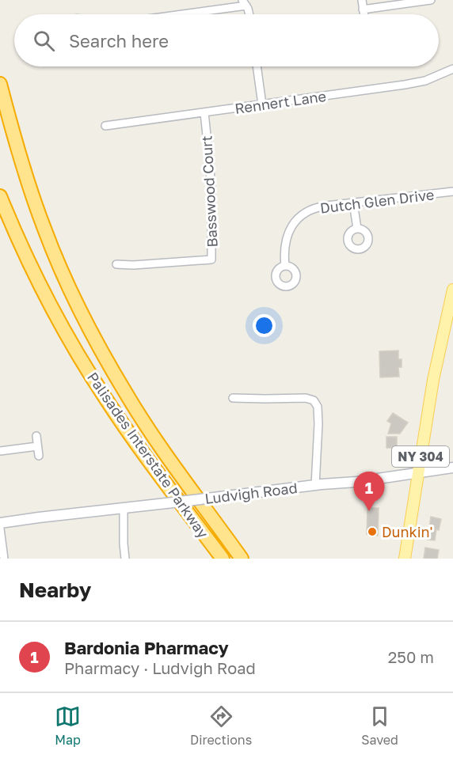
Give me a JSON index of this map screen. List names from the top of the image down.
{
  "streets": {
    "highway": ["Palisades Interstate Parkway"],
    "main road": ["NY 304"],
    "street": [
      "Rennert Lane",
      "Basswood Court",
      "Dutch Glen Drive",
      "Ludvigh Road"
    ]
  },
  "crossings": [
    ["Rennert Lane", "Basswood Court"],
    ["NY 304", "Ludvigh Road"]
  ],
  "places": ["Dunkin'"],
  "page": {
    "search": "Search here",
    "pins": "1",
    "heading": "Nearby",
    "list": [
      {
        "mark": "1",
        "name": "Bardonia Pharmacy",
        "note": "Pharmacy · Ludvigh Road",
        "value": "250 m"
      }
    ],
    "nav": ["Map", "Directions", "Saved"]
  }
}
